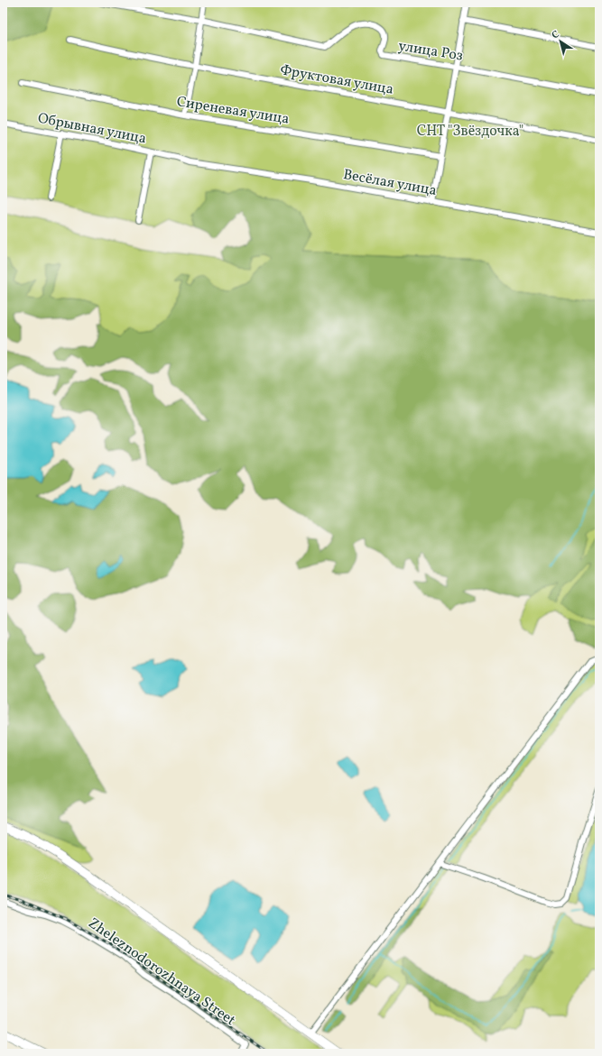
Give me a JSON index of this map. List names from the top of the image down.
{
  "streets": {
    "street": [
      "улица Роз",
      "Фруктовая улица",
      "Сиреневая улица",
      "Обрывная улица",
      "Весёлая улица",
      "Zheleznodorozhnaya Street"
    ]
  },
  "crossings": [
    ["Обрывная улица", "Весёлая улица"]
  ],
  "parks": ["СНТ \"Звёздочка\""],
  "north": "top left"
}
